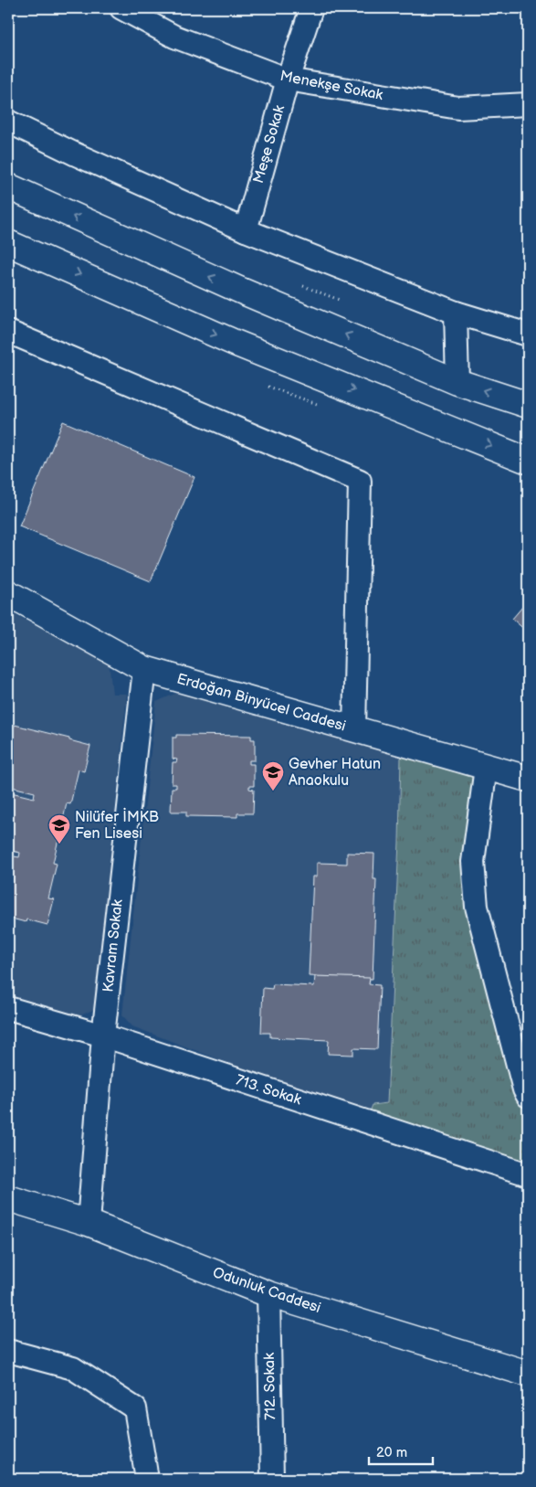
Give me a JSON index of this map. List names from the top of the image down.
{
  "streets": {
    "main road": ["Erdoğan Binyücel Caddesi", "Odunluk Caddesi"],
    "street": [
      "Menekşe Sokak",
      "Meşe Sokak",
      "Kavram Sokak",
      "713. Sokak",
      "712. Sokak"
    ]
  },
  "crossings": [
    ["Menekşe Sokak", "Meşe Sokak"],
    ["Erdoğan Binyücel Caddesi", "Kavram Sokak"],
    ["Kavram Sokak", "713. Sokak"],
    ["Kavram Sokak", "Odunluk Caddesi"],
    ["Odunluk Caddesi", "712. Sokak"]
  ],
  "places": {
    "school or university": ["Gevher Hatun Anaokulu", "Nilüfer İMKB Fen Lisesi"]
  },
  "scale_bar": "20 m"
}
